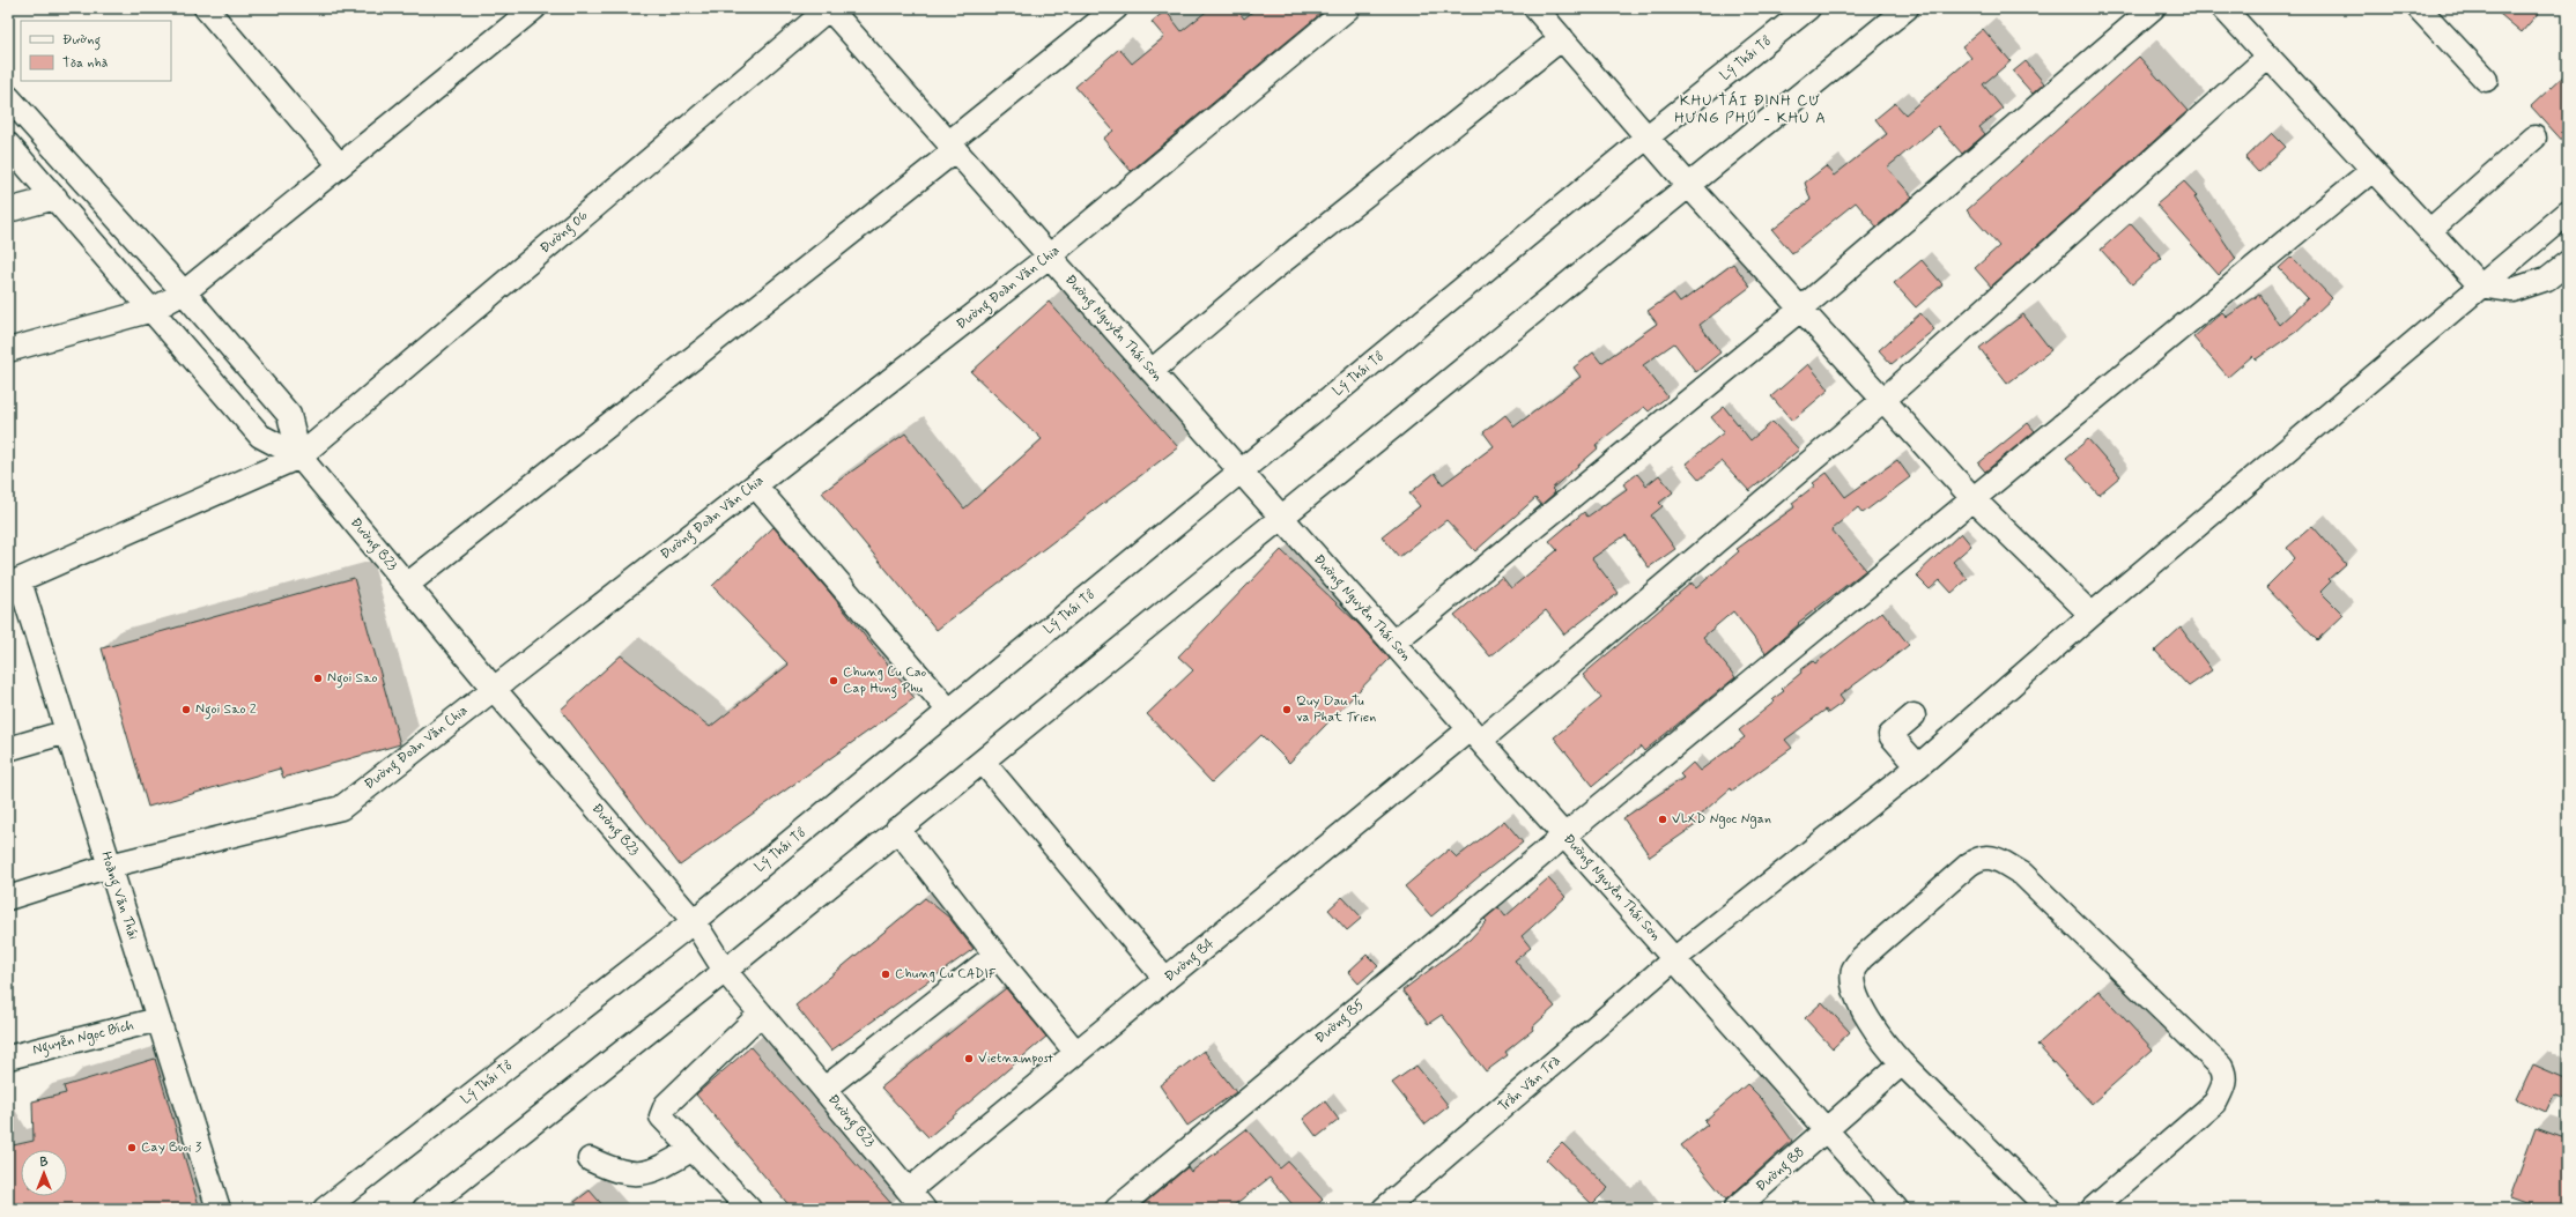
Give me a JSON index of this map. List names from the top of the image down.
{
  "streets": {
    "street": [
      "Lý Thái Tổ",
      "Đường 06",
      "Đường Đoàn Văn Chia",
      "Đường Nguyễn Thái Sơn",
      "Đường B23",
      "Hoàng Văn Thái",
      "Đường B4",
      "Đường B5",
      "Nguyễn Ngọc Bích",
      "Trần Văn Trà",
      "Đường B8"
    ]
  },
  "crossings": [
    ["Lý Thái Tổ", "Đường Nguyễn Thái Sơn"],
    ["Lý Thái Tổ", "Đường B23"],
    ["Đường 06", "Đường Nguyễn Thái Sơn"],
    ["Đường 06", "Đường B23"],
    ["Đường 06", "Hoàng Văn Thái"],
    ["Đường Đoàn Văn Chia", "Đường Nguyễn Thái Sơn"],
    ["Đường Đoàn Văn Chia", "Đường B23"],
    ["Đường Đoàn Văn Chia", "Hoàng Văn Thái"],
    ["Đường Nguyễn Thái Sơn", "Đường B4"],
    ["Đường Nguyễn Thái Sơn", "Đường B5"],
    ["Đường Nguyễn Thái Sơn", "Trần Văn Trà"],
    ["Đường Nguyễn Thái Sơn", "Đường B8"],
    ["Đường B23", "Đường B4"],
    ["Hoàng Văn Thái", "Nguyễn Ngọc Bích"]
  ],
  "districts": ["KHU TÁI ĐỊNH CƯ HƯNG PHÚ - KHU A"],
  "places": [
    "Ngoi Sao",
    "Chung Cu Cao Cap Hung Phu",
    "Ngoi Sao 2",
    "Quy Dau Tu va Phat Trien",
    "VLXD Ngoc Ngan",
    "Chung Cu CADIF",
    "Vietnampost",
    "Cay Buoi 3"
  ],
  "legend": ["Đường", "Tòa nhà"],
  "north": "top"
}
